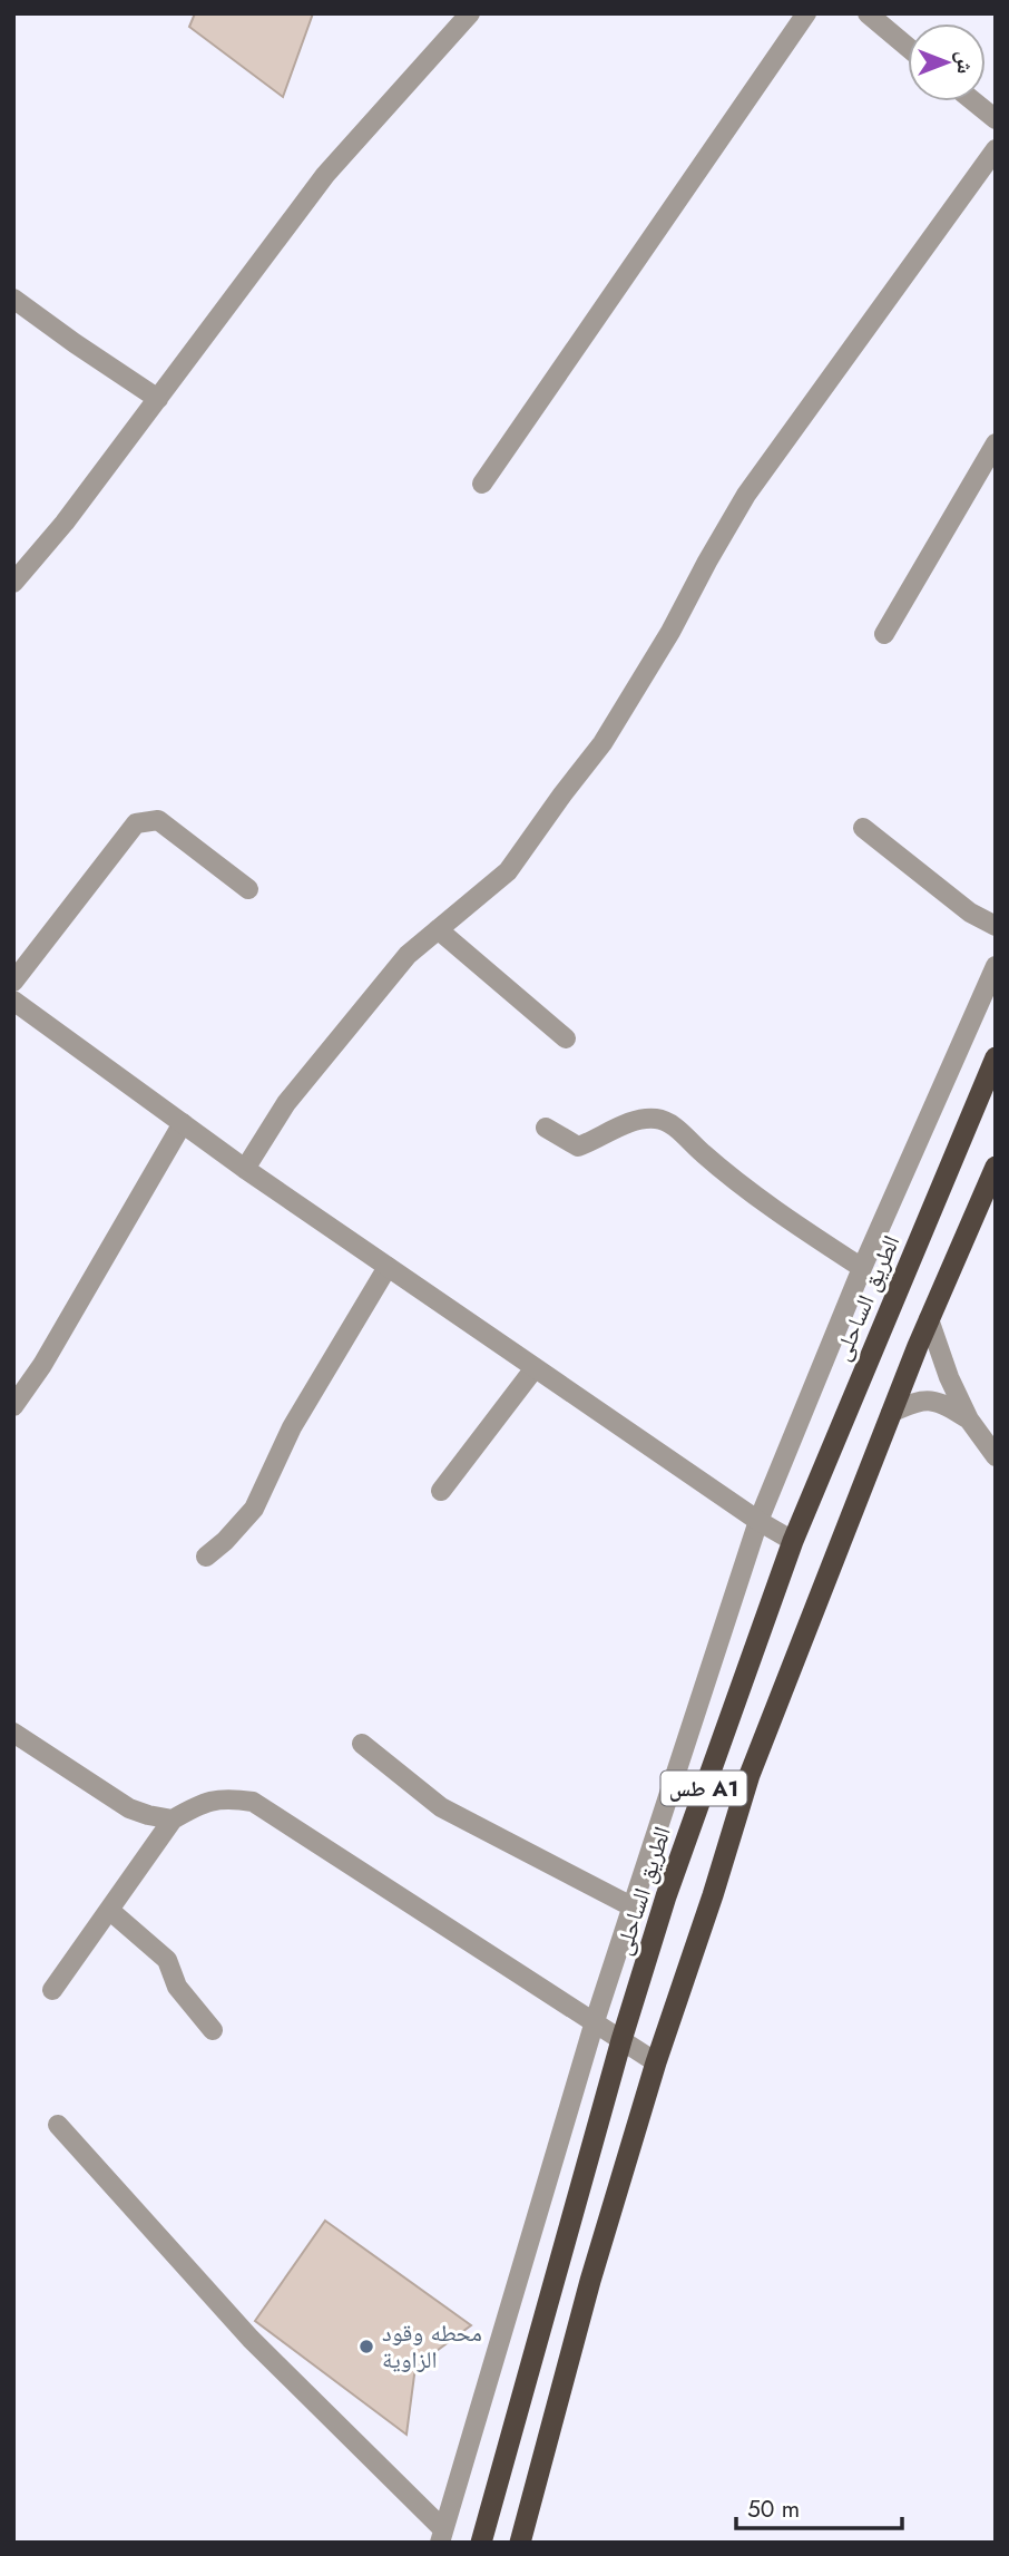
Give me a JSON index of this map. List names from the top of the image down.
{
  "streets": {
    "highway": ["الطريق الساحلى", "طس A1"]
  },
  "places": ["محطه وقود الزاوية"],
  "scale_bar": "50 m",
  "north": "right"
}
